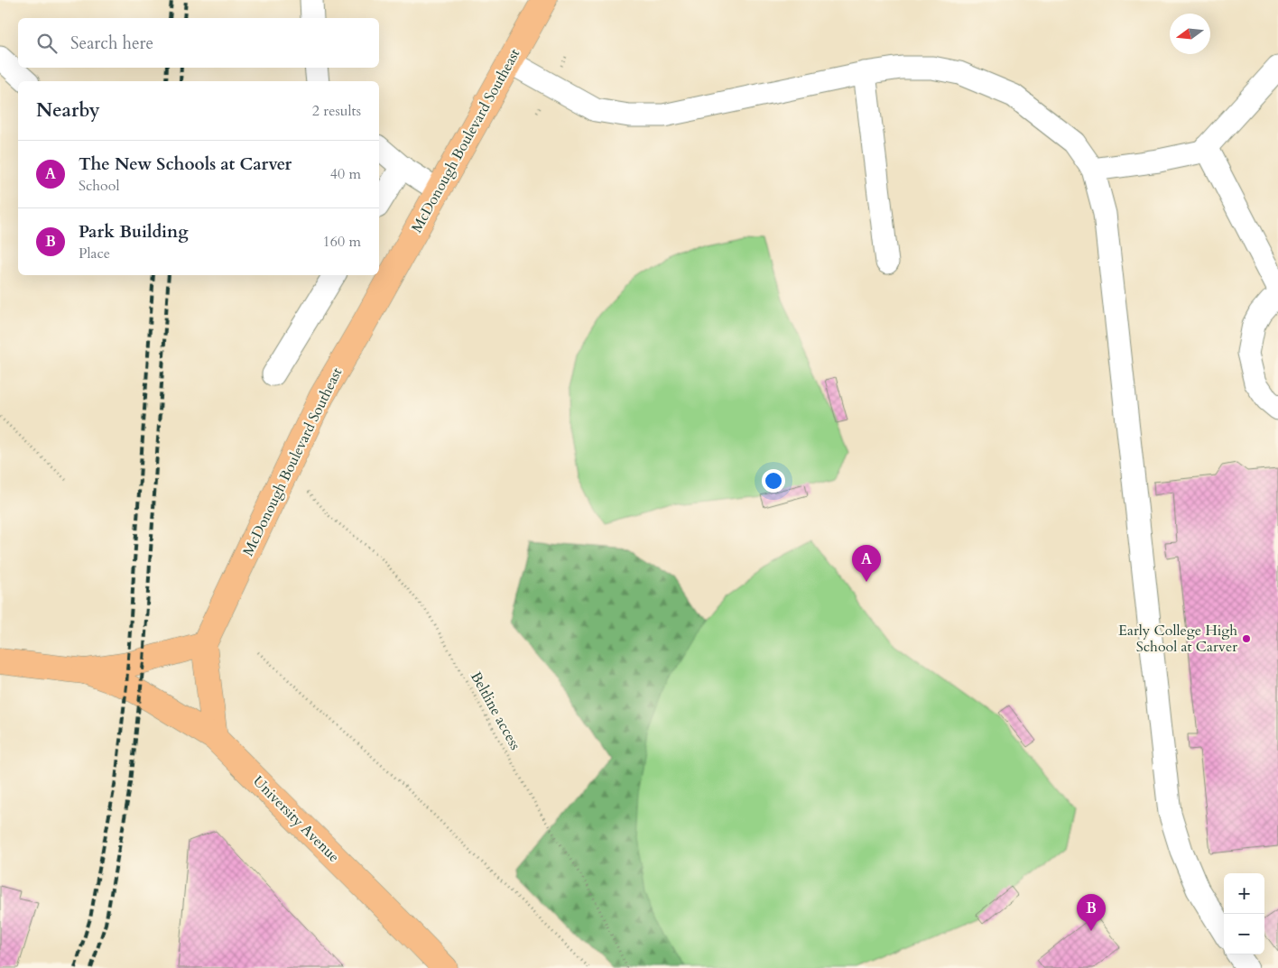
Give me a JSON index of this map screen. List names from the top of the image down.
{
  "streets": {
    "main road": ["McDonough Boulevard Southeast", "University Avenue"],
    "path": ["Beltline access"]
  },
  "places": ["Early College High School at Carver"],
  "north": "left",
  "page": {
    "search": "Search here",
    "heading": ["Nearby", "2 results"],
    "list": [
      {
        "mark": "A",
        "name": "The New Schools at Carver",
        "note": "School",
        "value": "40 m"
      },
      {
        "mark": "B",
        "name": "Park Building",
        "note": "Place",
        "value": "160 m"
      }
    ],
    "pins": ["A", "B"],
    "map_buttons": ["+", "−"]
  }
}
